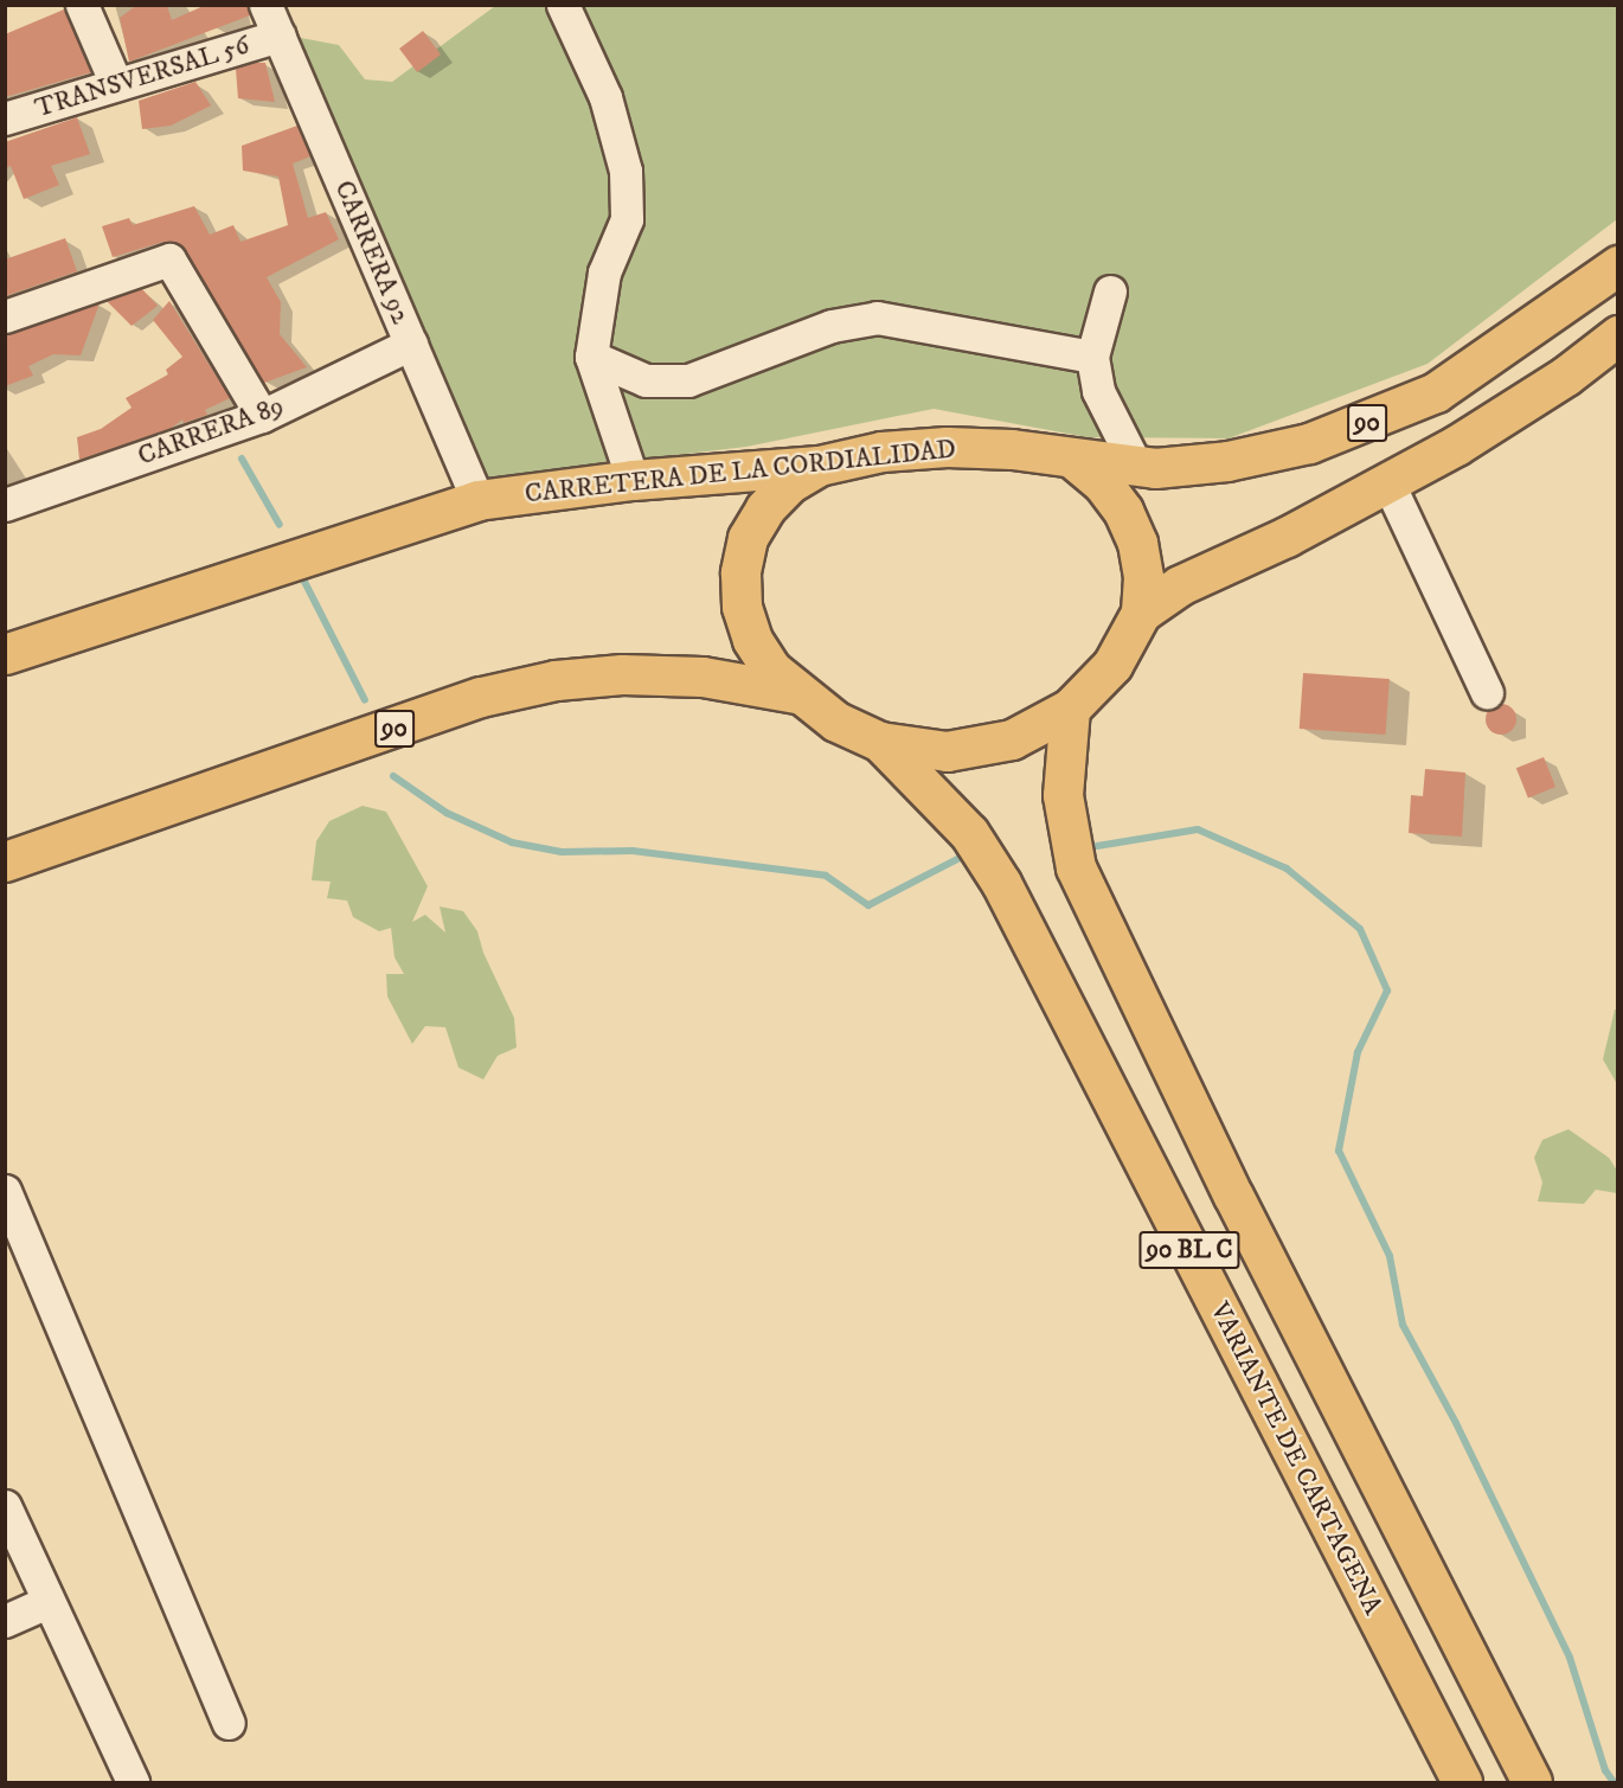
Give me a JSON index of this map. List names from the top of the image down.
{
  "streets": {
    "highway": [
      "90",
      "CARRETERA DE LA CORDIALIDAD",
      "90 BL C",
      "VARIANTE DE CARTAGENA"
    ],
    "street": ["TRANSVERSAL 56", "CARRERA 92", "CARRERA 89"]
  },
  "crossings": [
    ["TRANSVERSAL 56", "CARRERA 92"],
    ["CARRERA 92", "CARRERA 89"],
    ["CARRERA 92", "CARRETERA DE LA CORDIALIDAD"]
  ]
}
